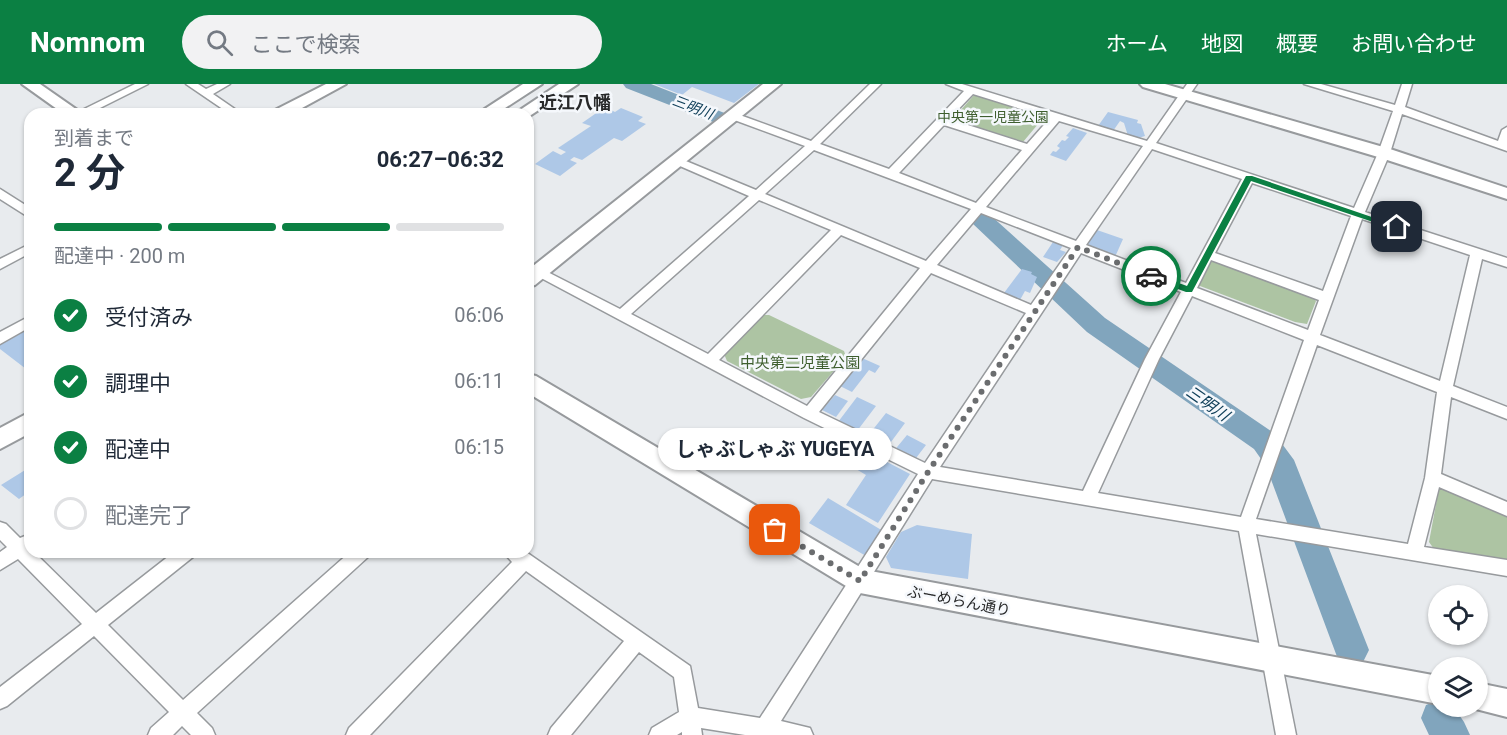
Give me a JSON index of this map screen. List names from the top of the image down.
{
  "streets": {
    "street": ["ぶーめらん通り"]
  },
  "districts": ["近江八幡"],
  "water": ["三明川"],
  "parks": ["中央第一児童公園", "中央第二児童公園"],
  "places": ["しゃぶしゃぶ YUGEYA"],
  "page": {
    "header": "Nomnom",
    "search": "ここで検索",
    "nav": [
      "ホーム",
      "地図",
      "概要",
      "お問い合わせ"
    ],
    "heading": ["2 分", "到着まで", "06:27–06:32"],
    "bar": "配達中 · 200 m",
    "list": [
      ["受付済み", "06:06"],
      ["調理中", "06:11"],
      ["配達中", "06:15"],
      "配達完了"
    ],
    "bubble": "しゃぶしゃぶ YUGEYA"
  }
}
